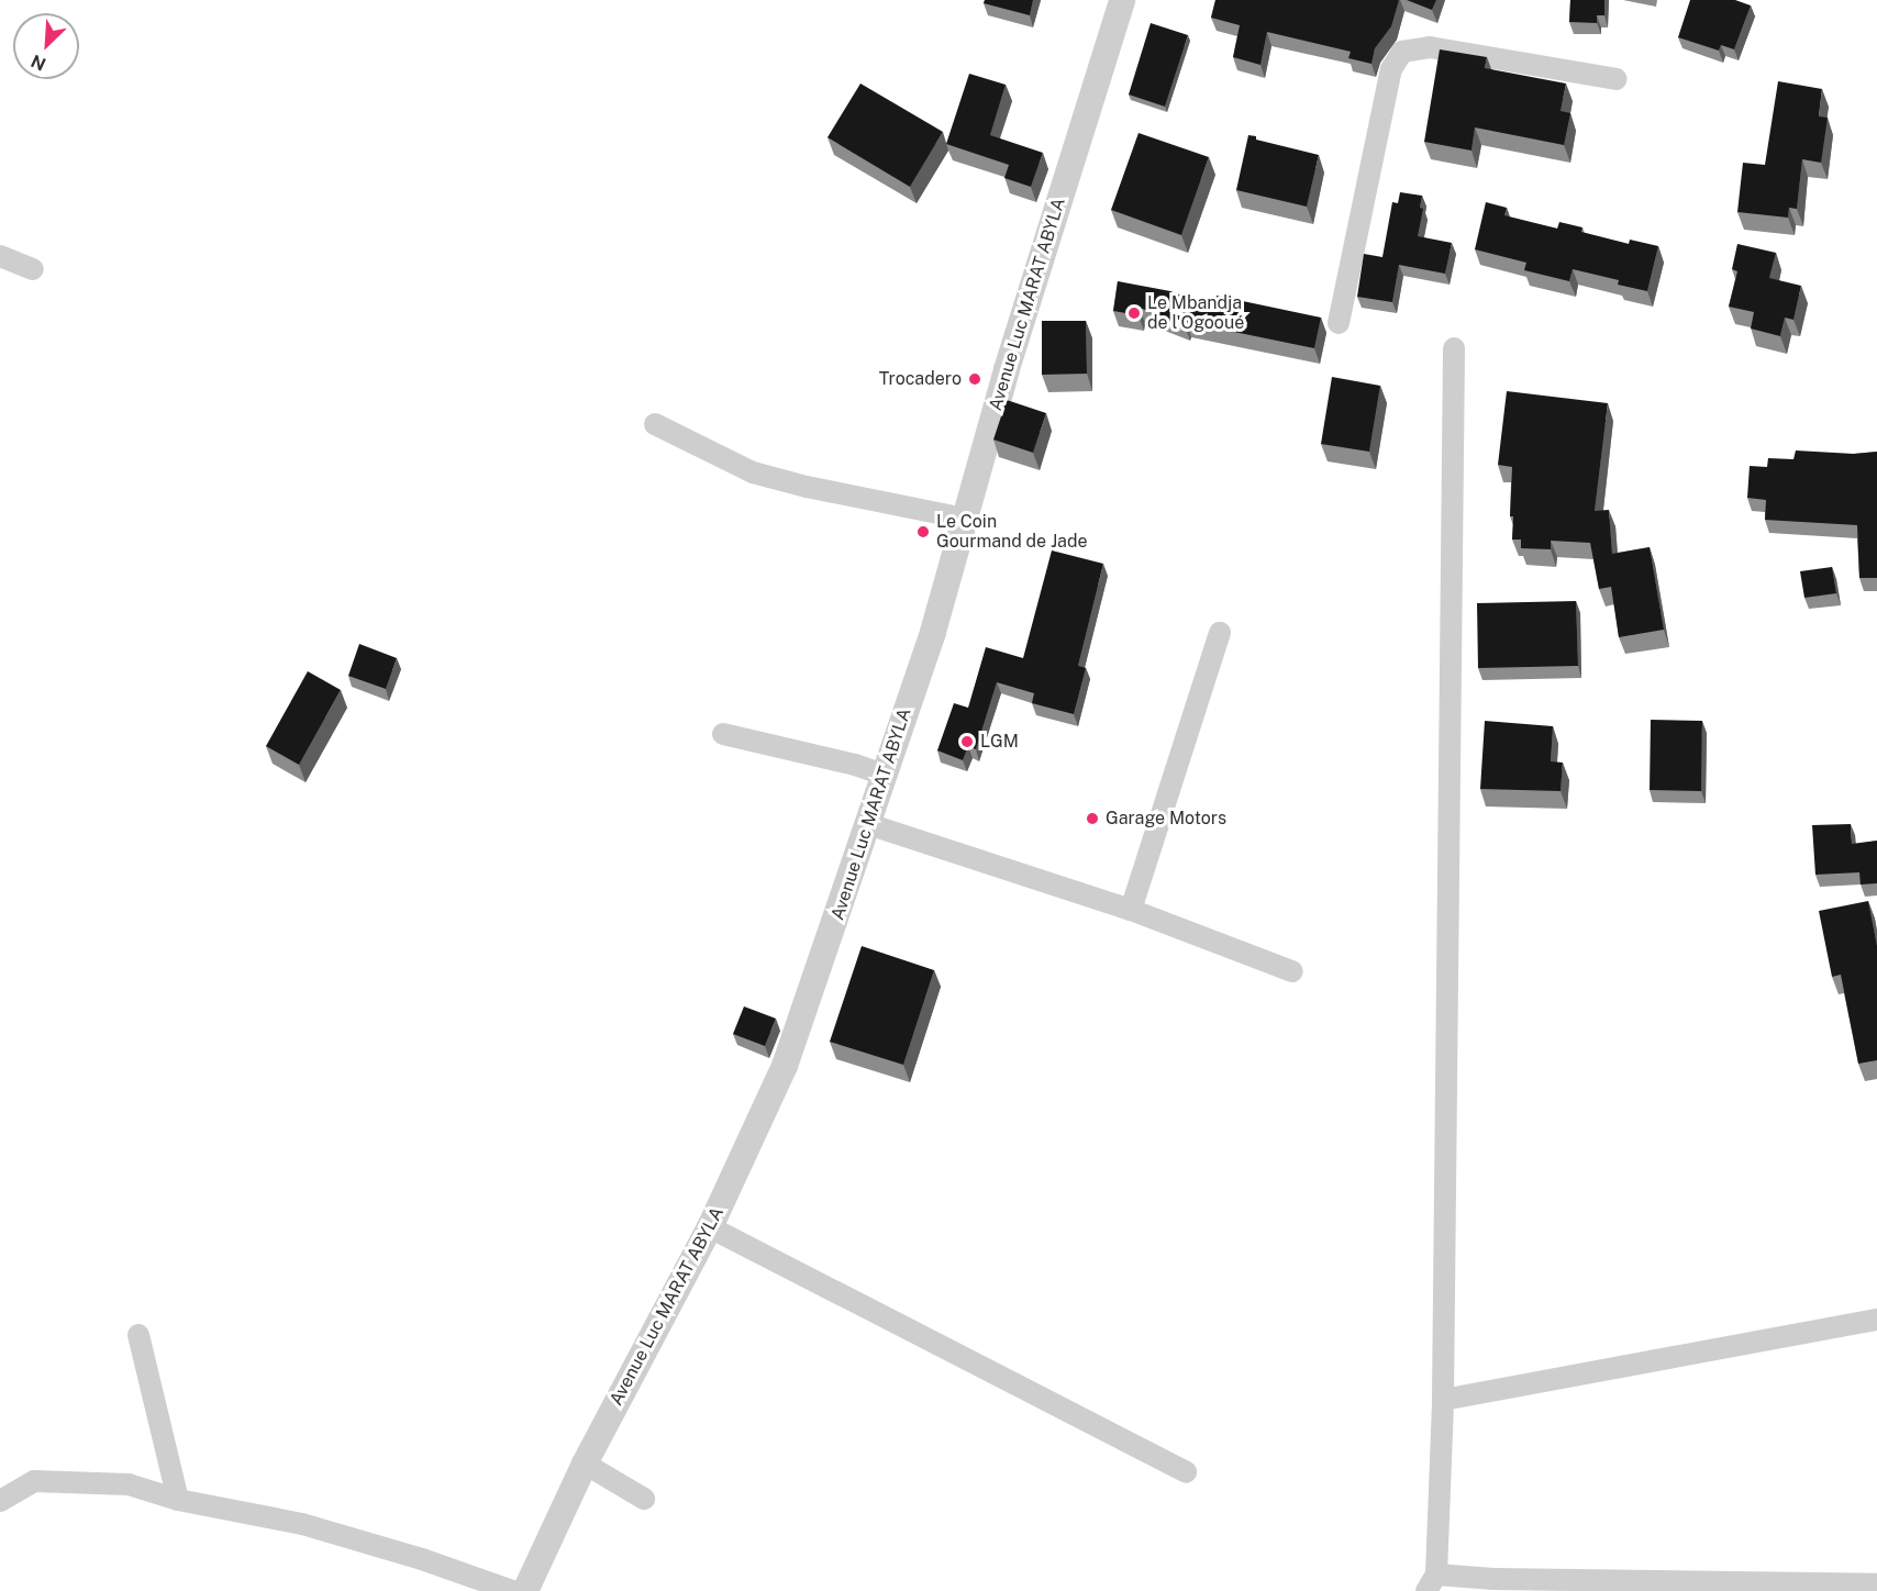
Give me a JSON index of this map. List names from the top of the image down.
{
  "streets": {
    "street": ["Avenue Luc MARAT ABYLA"]
  },
  "places": [
    "Le Mbandja de l'Ogooué",
    "Trocadero",
    "Le Coin Gourmand de Jade",
    "LGM",
    "Garage Motors"
  ],
  "north": "bottom left"
}
